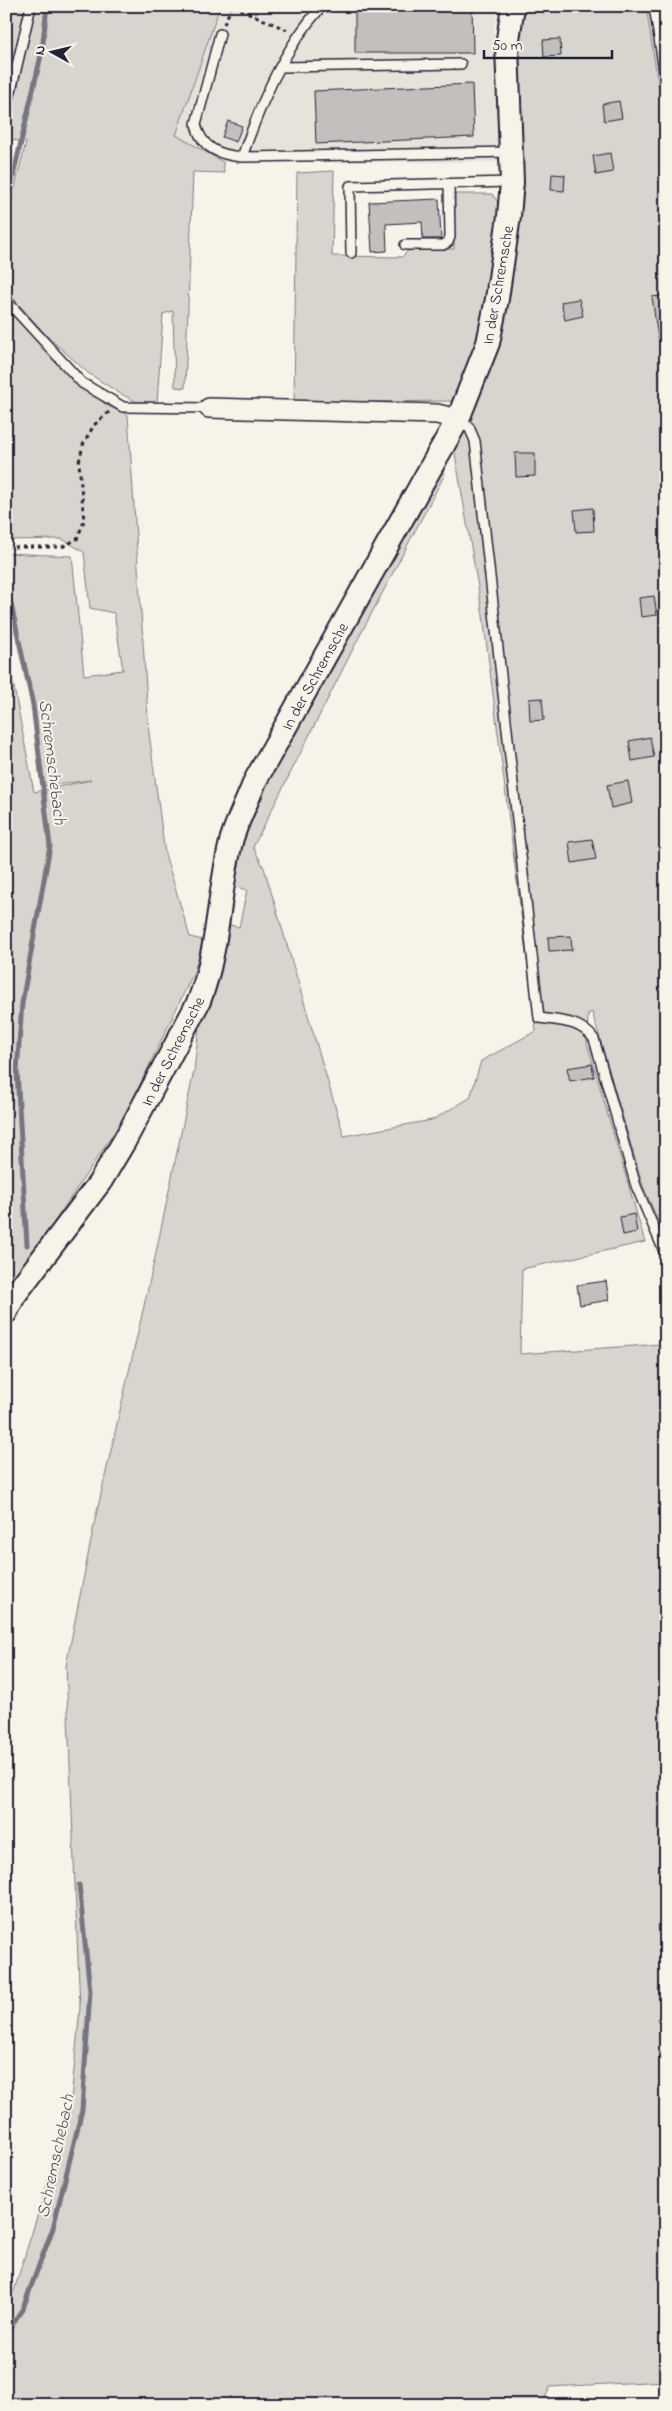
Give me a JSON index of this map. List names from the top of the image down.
{
  "streets": {
    "street": ["In der Schremsche"]
  },
  "water": ["Schremschebach"],
  "scale_bar": "50 m",
  "north": "left"
}
